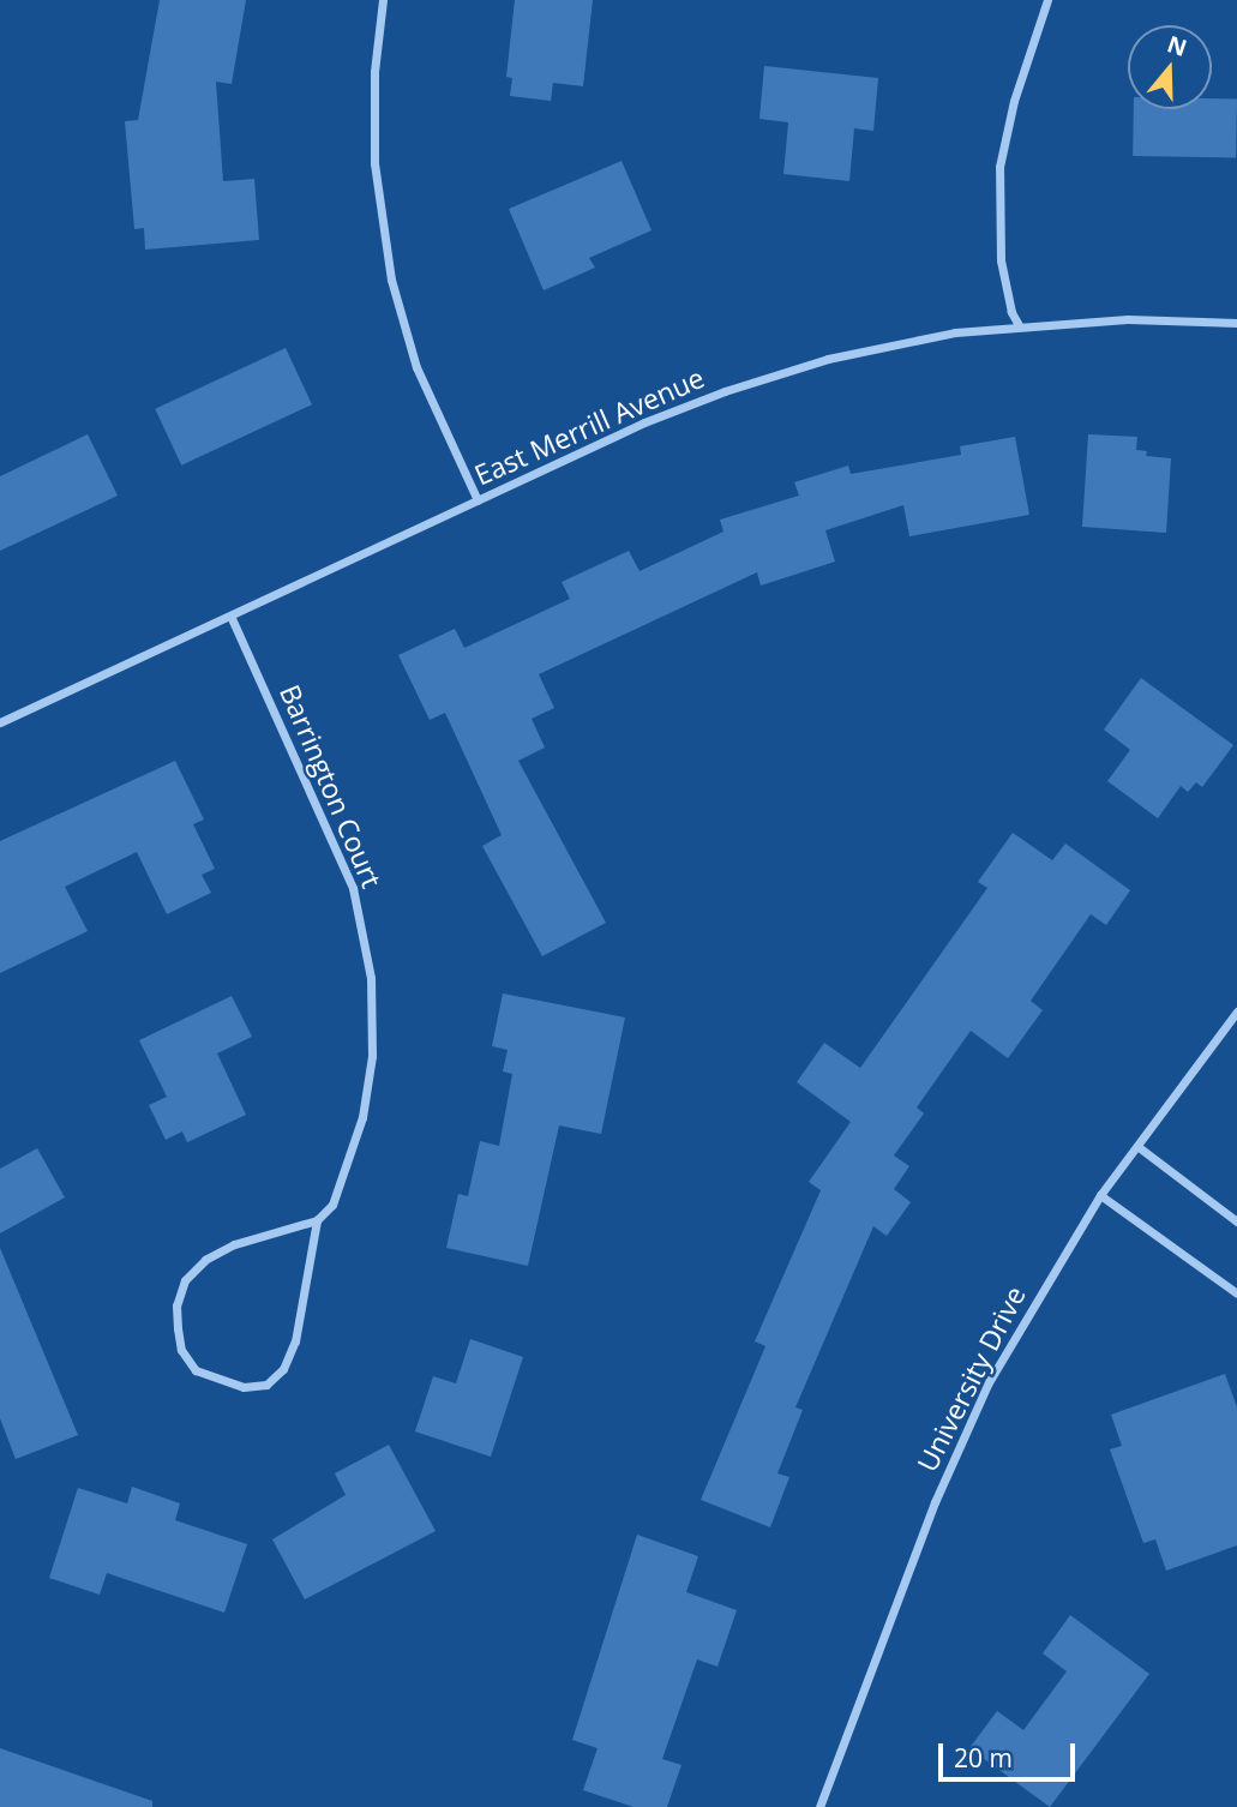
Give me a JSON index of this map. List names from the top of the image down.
{
  "streets": {
    "street": ["East Merrill Avenue", "Barrington Court", "University Drive"]
  },
  "crossings": [
    ["East Merrill Avenue", "Barrington Court"]
  ],
  "scale_bar": "20 m",
  "north": "top"
}
